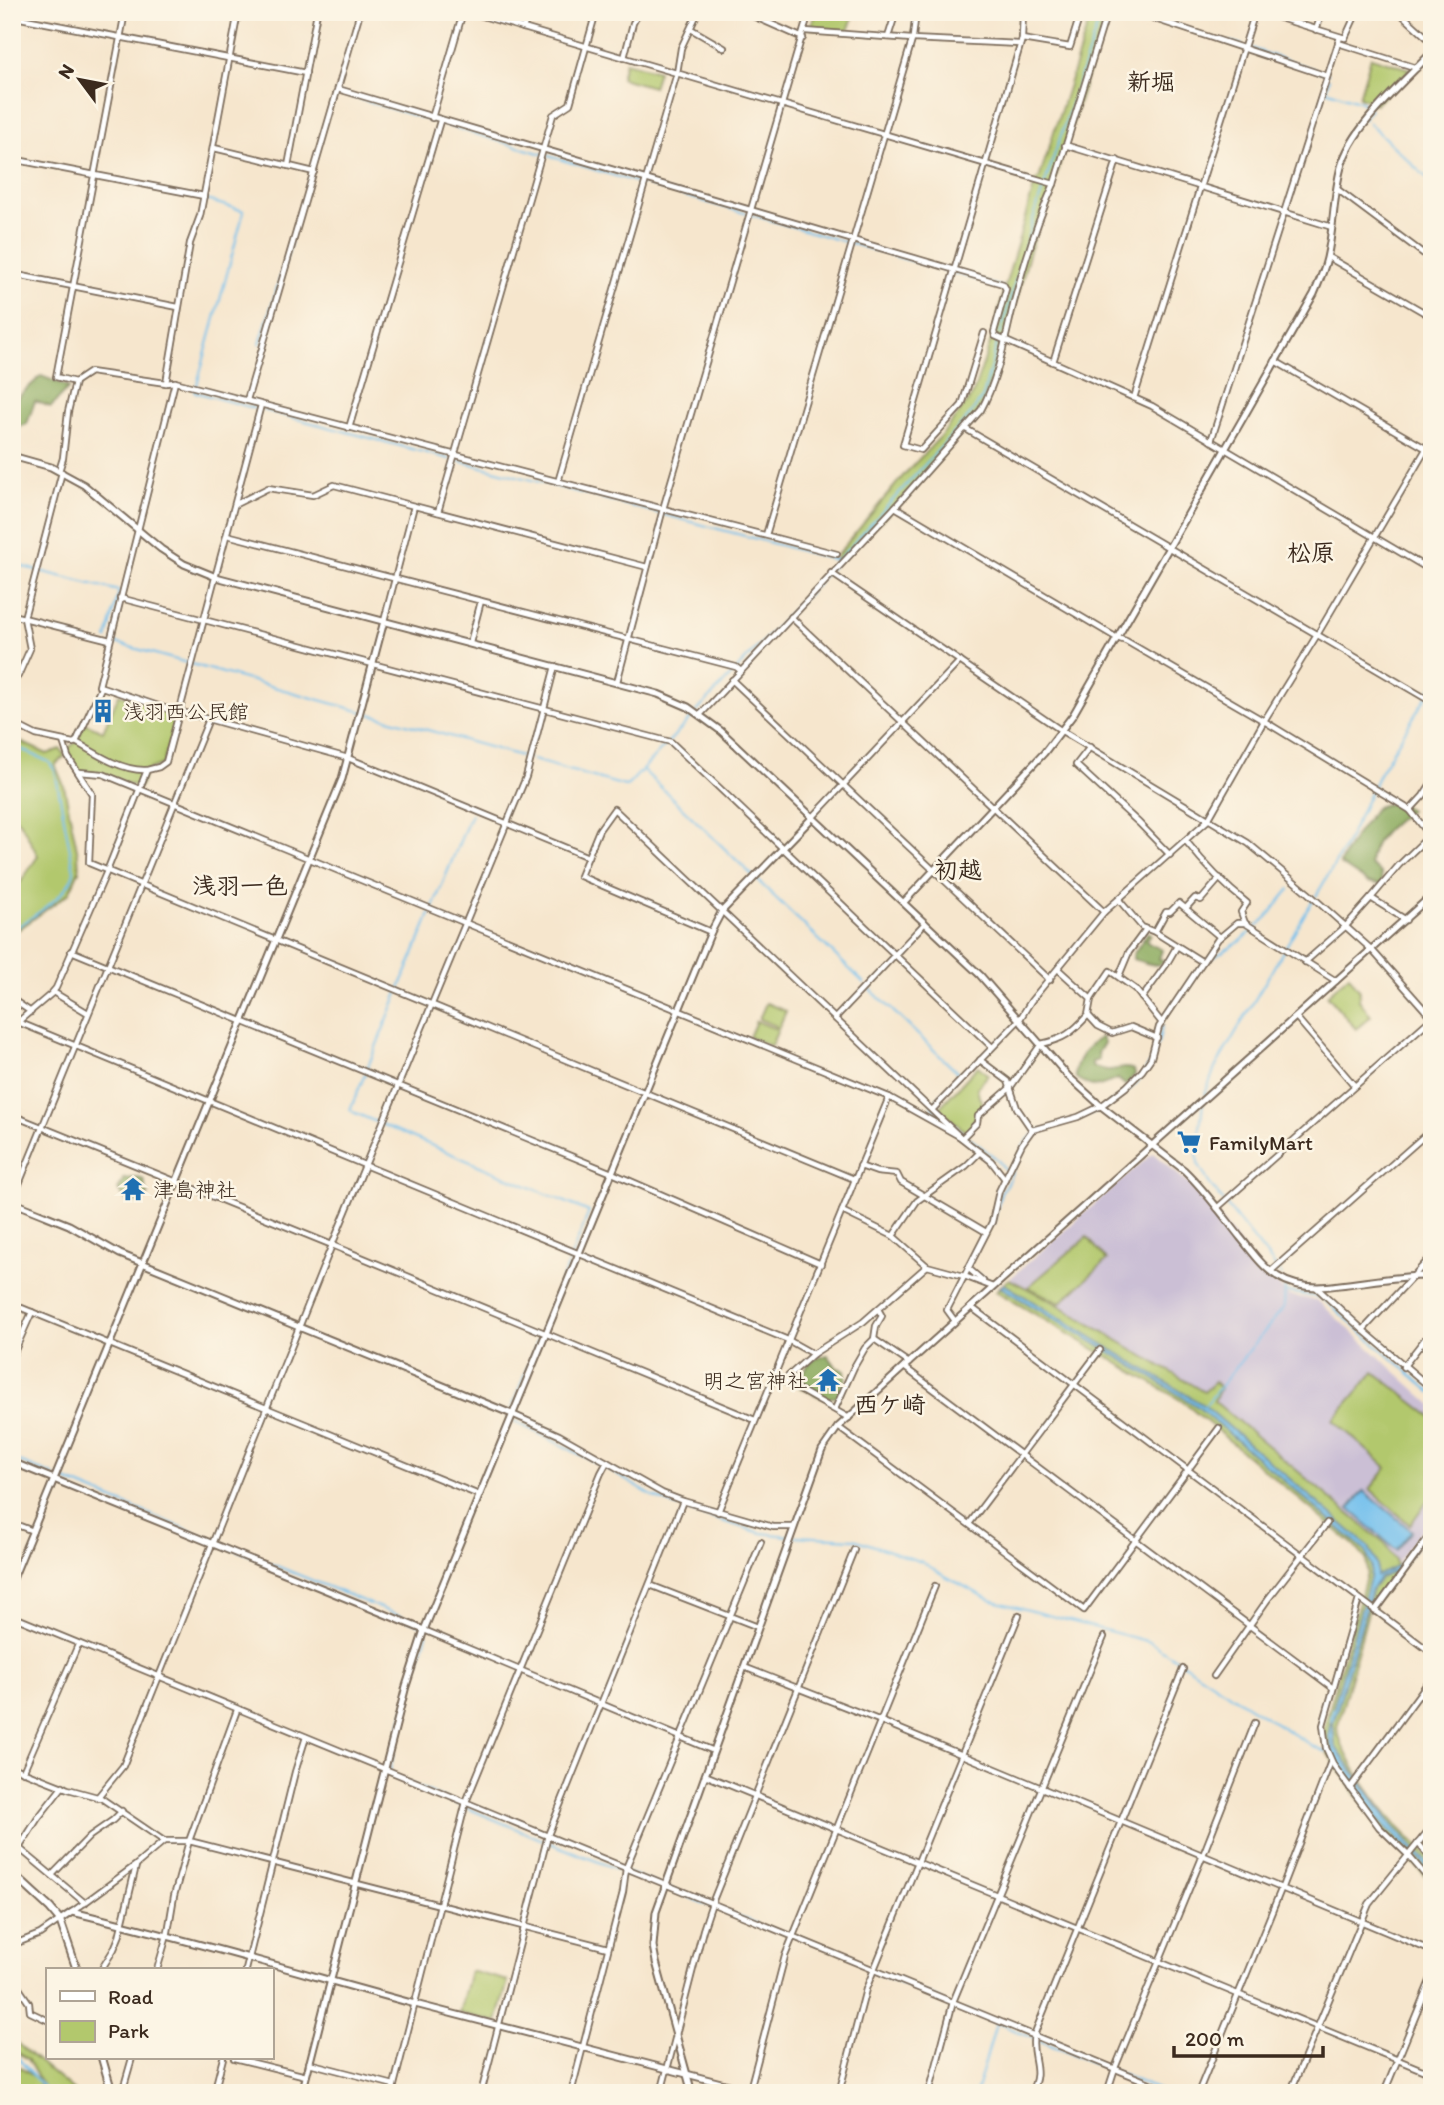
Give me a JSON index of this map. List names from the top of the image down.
{
  "districts": [
    "新堀",
    "松原",
    "初越",
    "浅羽一色",
    "西ケ崎"
  ],
  "places": {
    "building": ["浅羽西公民館"],
    "supermarket": ["FamilyMart"],
    "temple": ["津島神社", "明之宮神社"]
  },
  "legend": ["Road", "Park"],
  "scale_bar": "200 m",
  "north": "top left"
}
